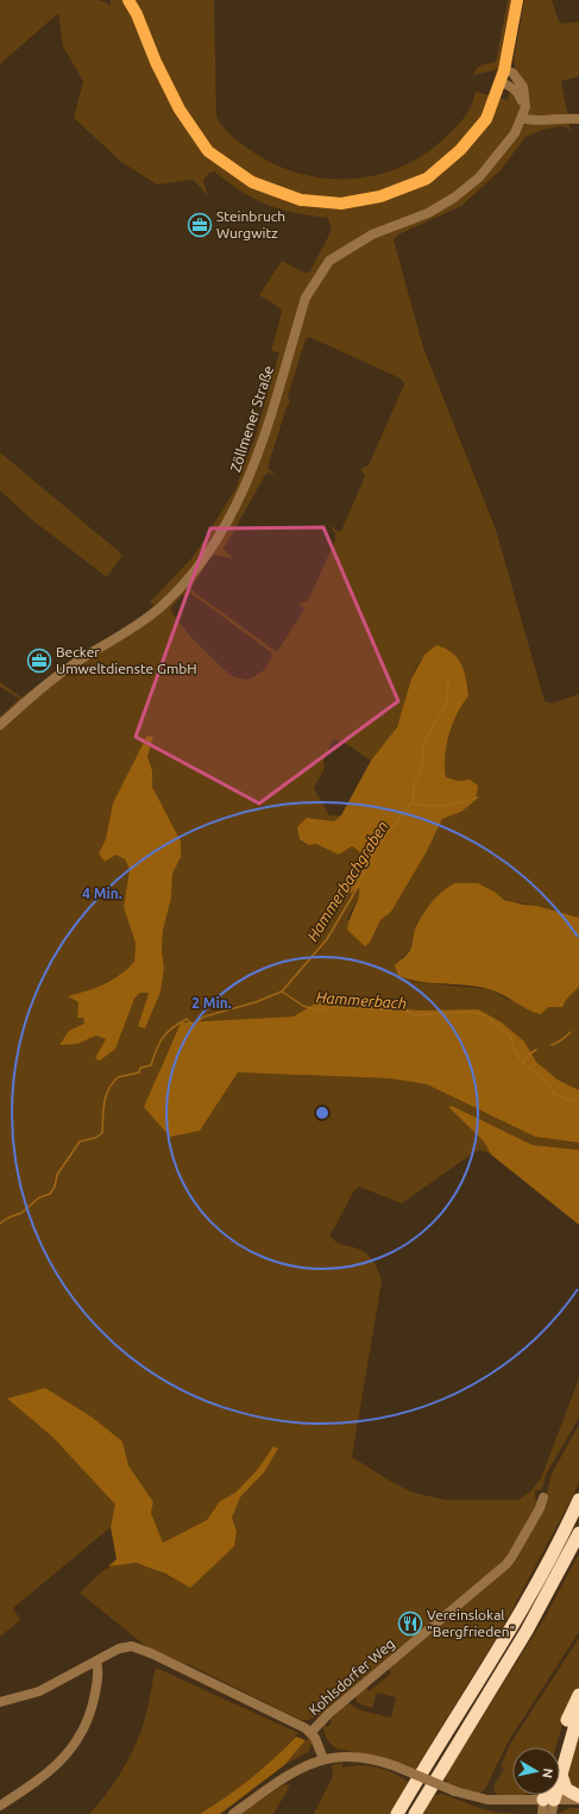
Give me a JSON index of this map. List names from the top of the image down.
{
  "streets": {
    "street": ["Zöllmener Straße", "Kohlsdorfer Weg"]
  },
  "water": ["Hammerbachgraben", "Hammerbach"],
  "places": {
    "office": ["Steinbruch Wurgwitz", "Becker Umweltdienste GmbH"],
    "restaurant": ["Vereinslokal \"Bergfrieden\""]
  },
  "north": "right",
  "rings": ["4 Min.", "2 Min."]
}
